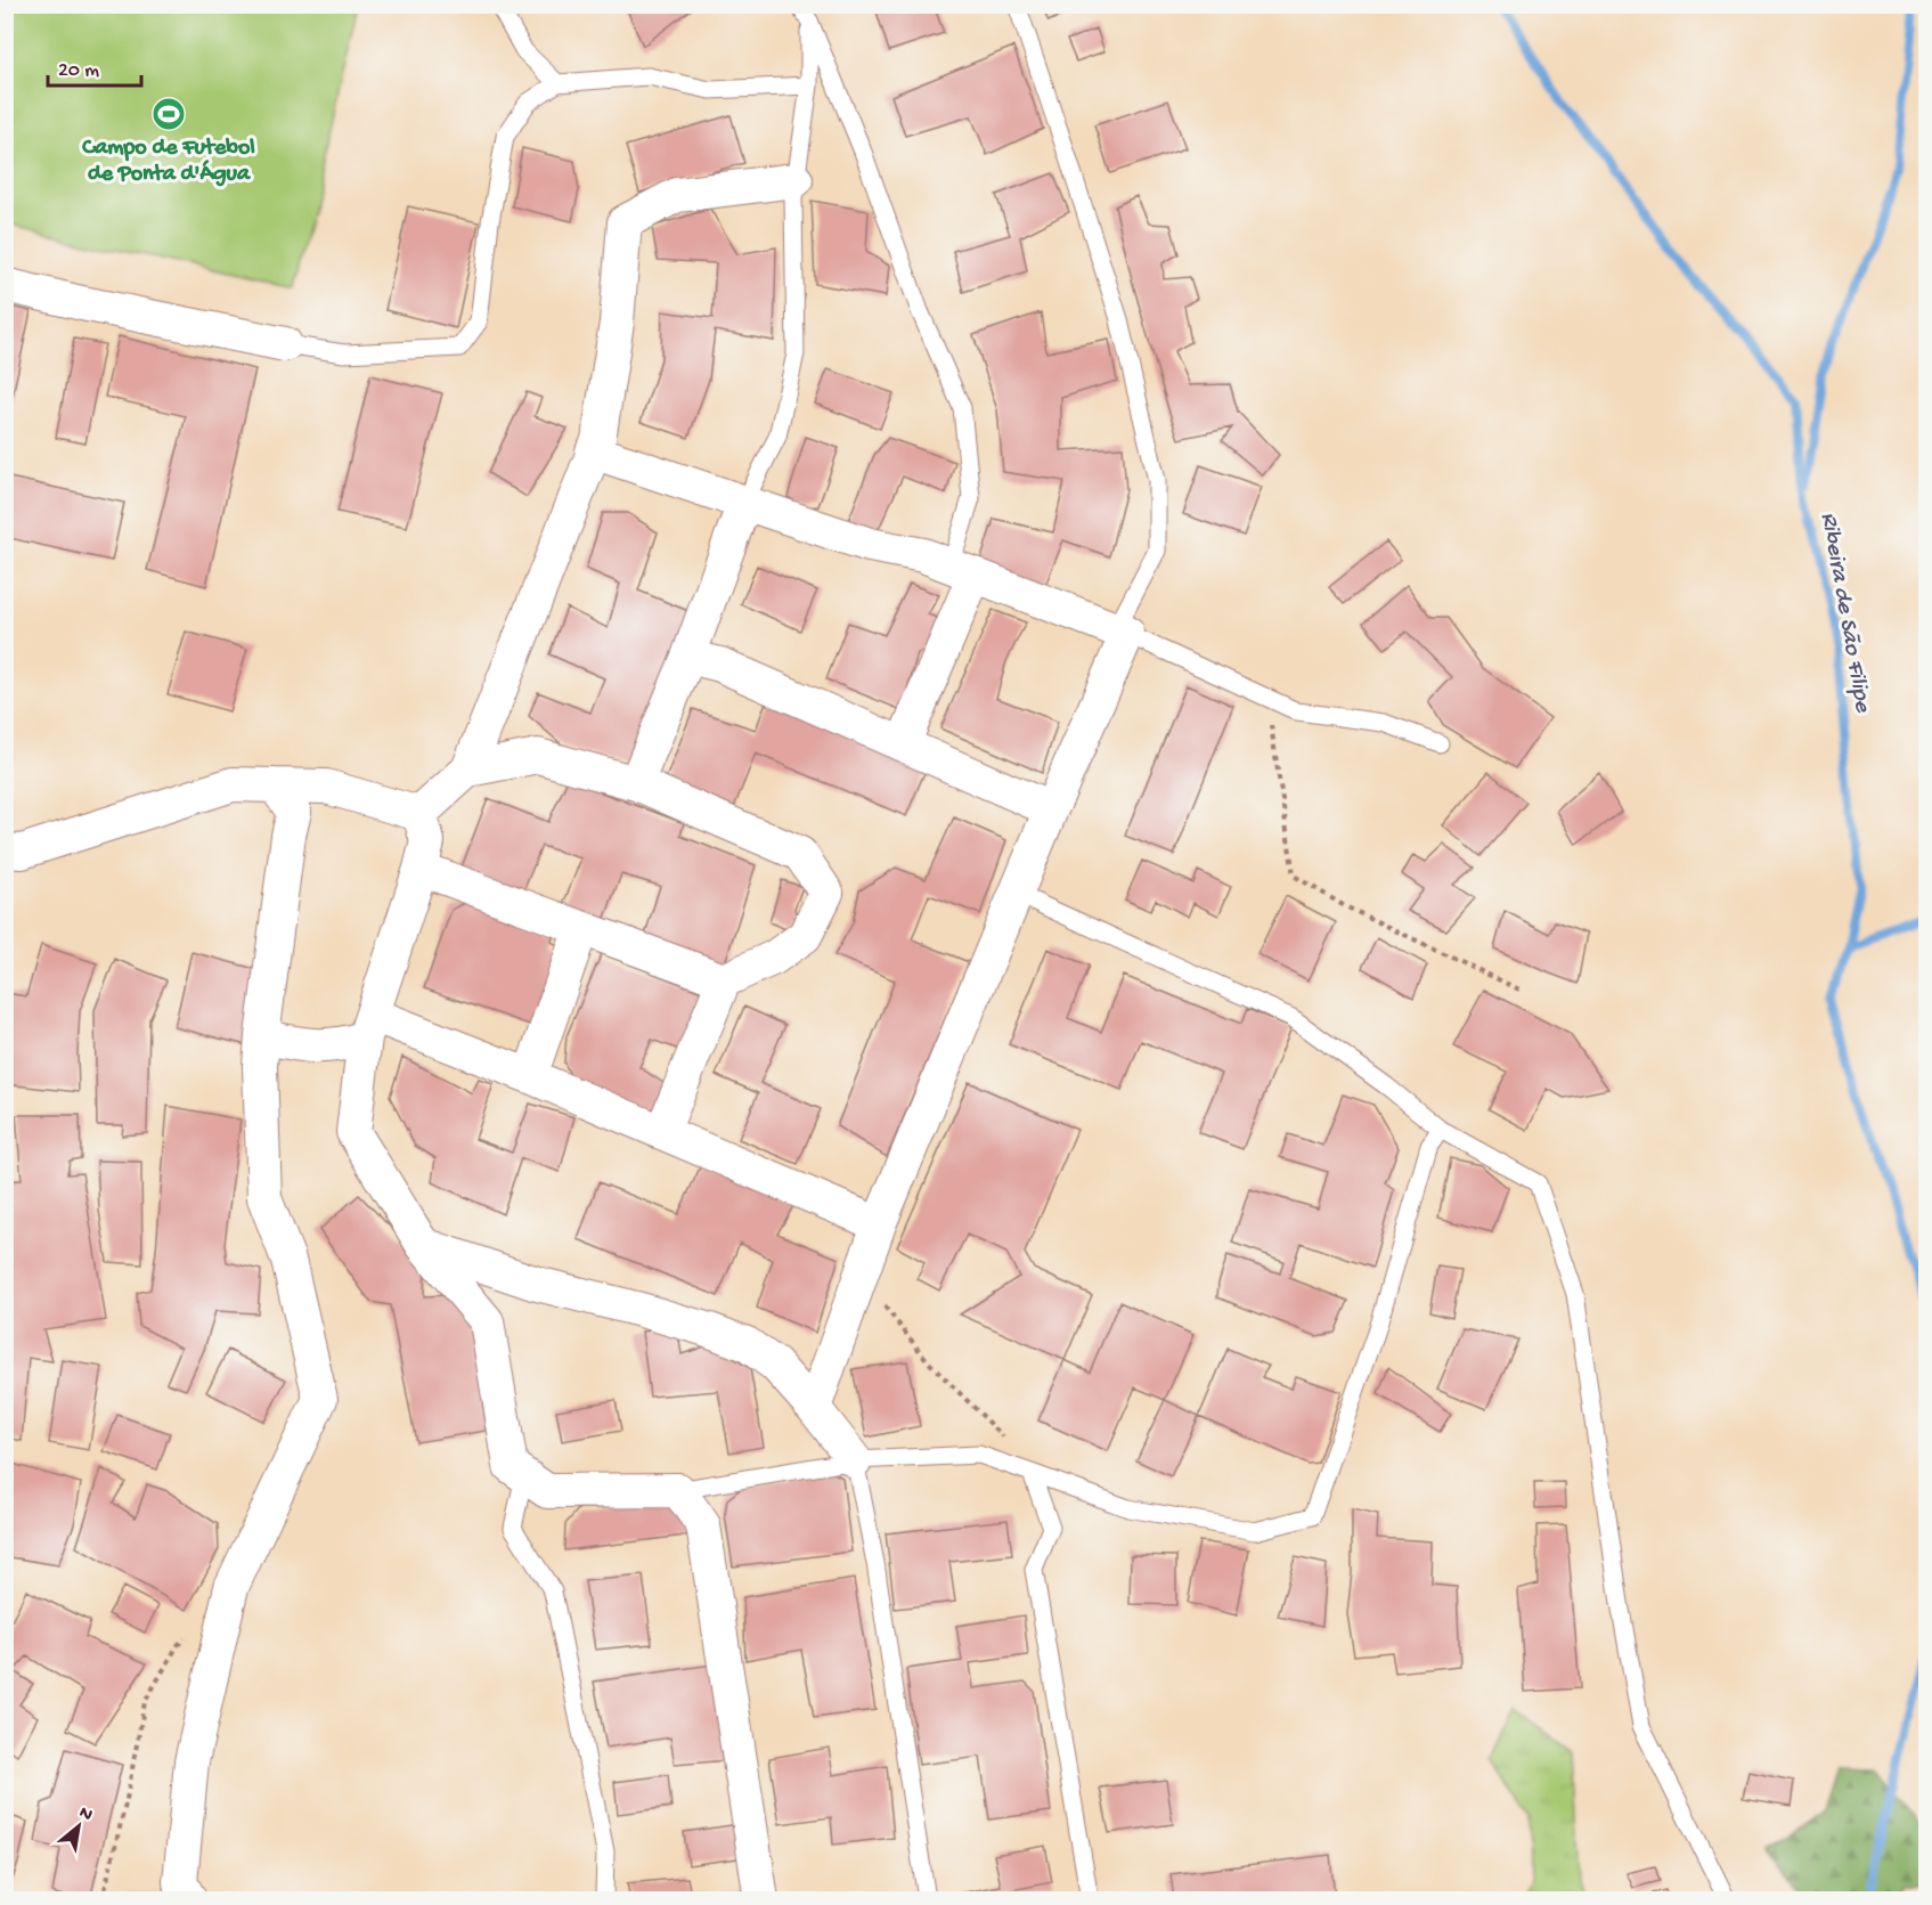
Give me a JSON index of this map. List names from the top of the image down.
{
  "water": ["Ribeira de São Filipe"],
  "places": {
    "sports": ["Campo de Futebol de Ponta d'Água"]
  },
  "scale_bar": "20 m",
  "north": "top right"
}
